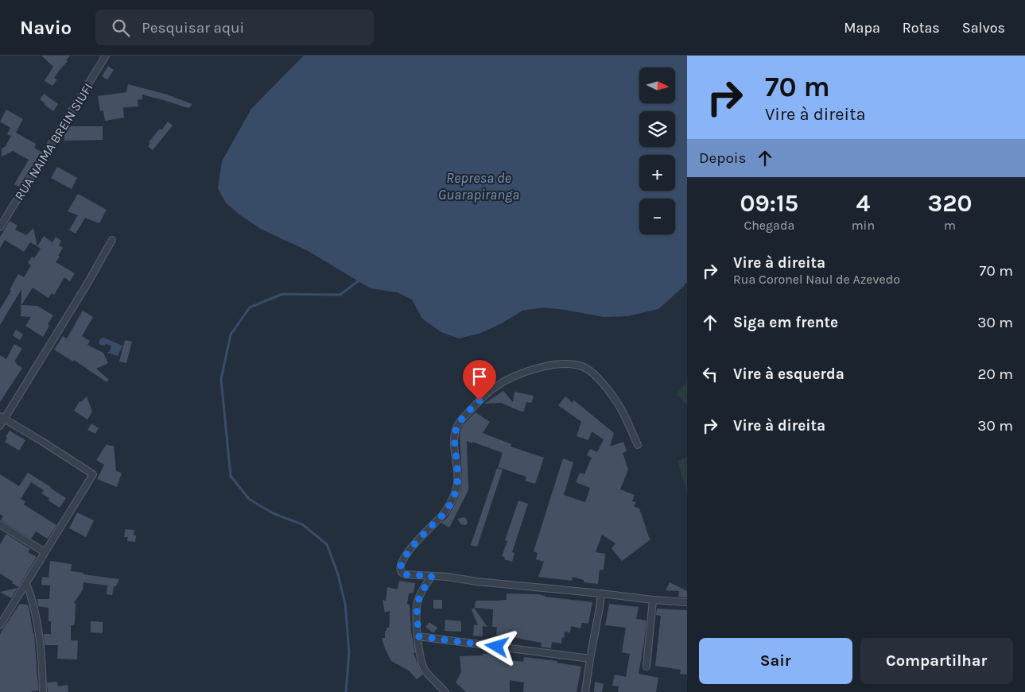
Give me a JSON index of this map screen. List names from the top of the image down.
{
  "streets": {
    "street": ["RUA NAIMA BREIN SIUFI"]
  },
  "water": ["Represa de Guarapiranga"],
  "north": "right",
  "page": {
    "header": "Navio",
    "search": "Pesquisar aqui",
    "nav": ["Mapa", "Rotas", "Salvos"],
    "turn": ["70 m", "Vire à direita"],
    "map_buttons": ["+", "−"],
    "then": "Depois",
    "eta": [
      "09:15",
      "Chegada",
      "4",
      "min",
      "320",
      "m"
    ],
    "list": [
      {
        "name": "Vire à direita",
        "note": "Rua Coronel Naul de Azevedo",
        "value": "70 m"
      },
      {
        "name": "Siga em frente",
        "value": "30 m"
      },
      {
        "name": "Vire à esquerda",
        "value": "20 m"
      },
      {
        "name": "Vire à direita",
        "value": "30 m"
      }
    ],
    "buttons": ["Sair", "Compartilhar"]
  }
}
